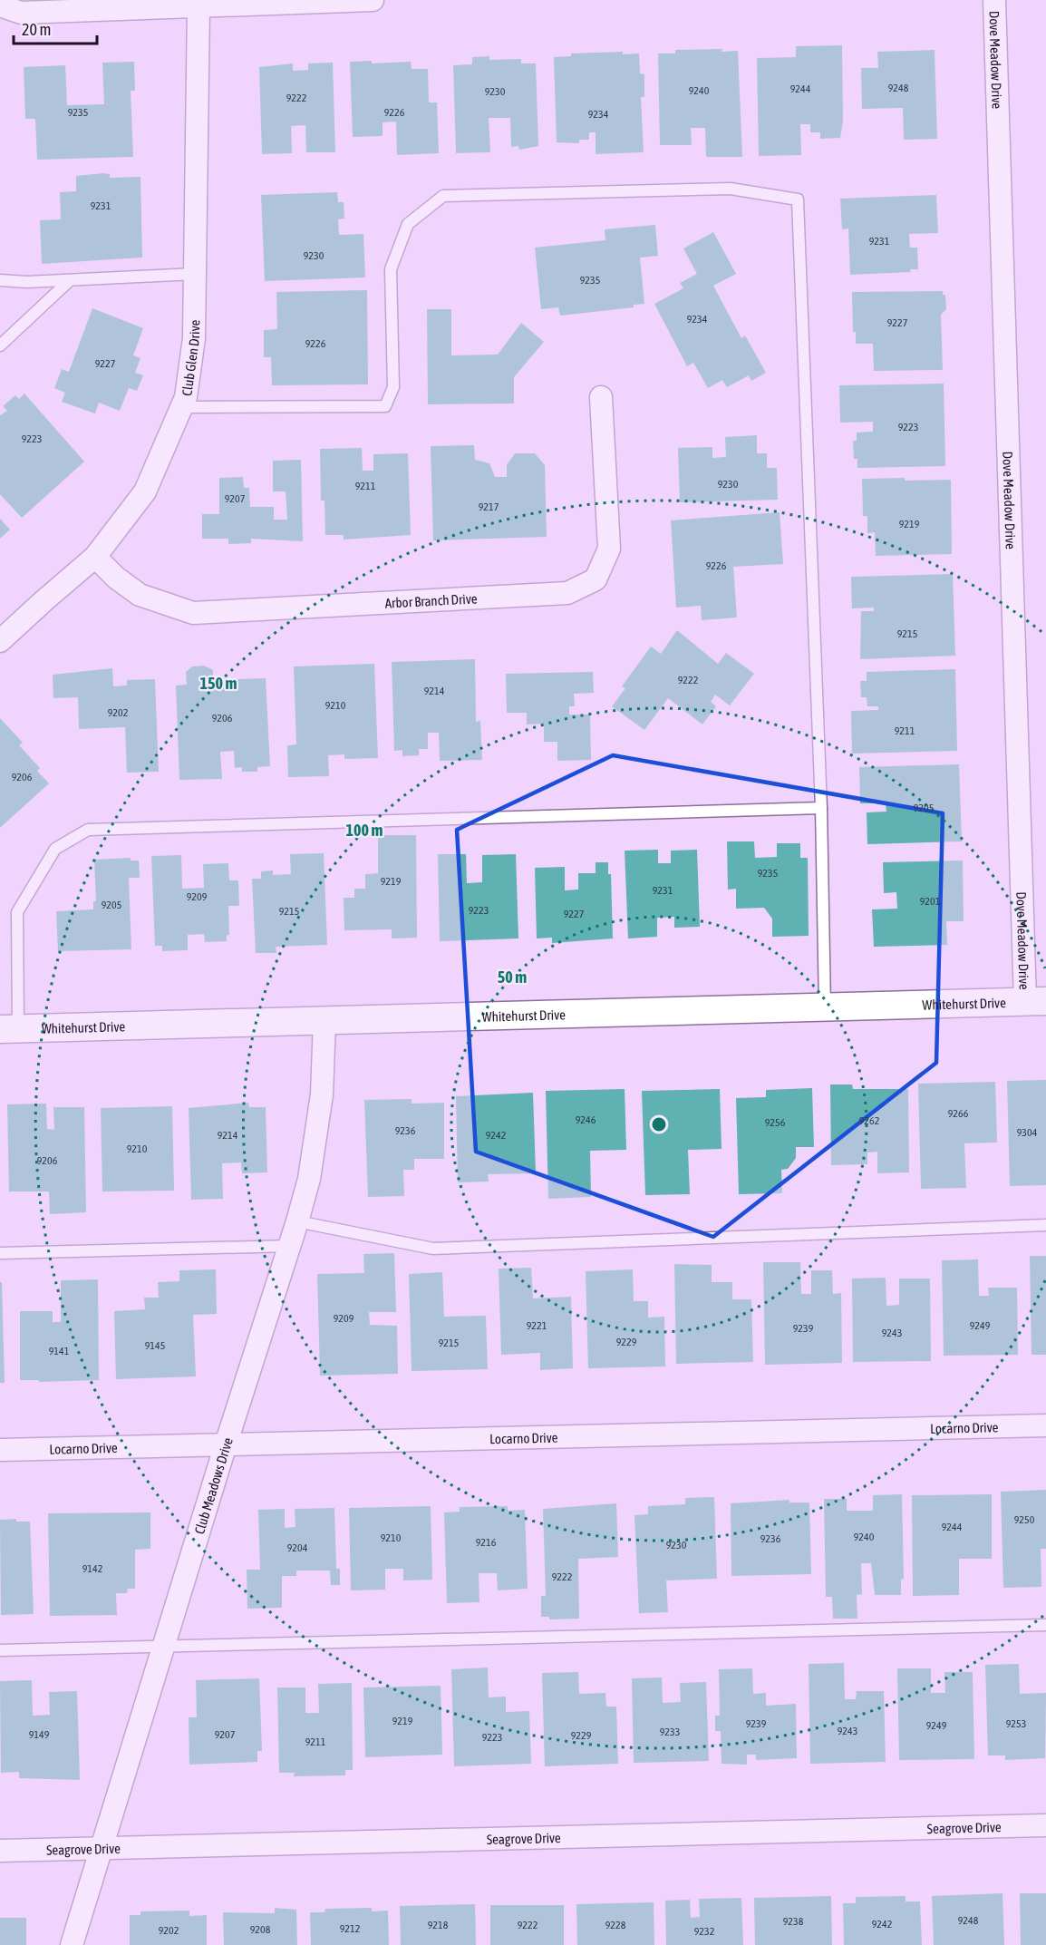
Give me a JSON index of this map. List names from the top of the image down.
{
  "streets": {
    "street": [
      "Dove Meadow Drive",
      "Club Glen Drive",
      "Arbor Branch Drive",
      "Whitehurst Drive",
      "Locarno Drive",
      "Club Meadows Drive",
      "Seagrove Drive"
    ]
  },
  "crossings": [
    ["Dove Meadow Drive", "Whitehurst Drive"],
    ["Club Glen Drive", "Arbor Branch Drive"],
    ["Whitehurst Drive", "Club Meadows Drive"],
    ["Locarno Drive", "Club Meadows Drive"],
    ["Club Meadows Drive", "Seagrove Drive"]
  ],
  "house_numbers": [
    "9248",
    "9244",
    "9240",
    "9230",
    "9222",
    "9235",
    "9226",
    "9234",
    "9231",
    "9231",
    "9230",
    "9235",
    "9234",
    "9227",
    "9226",
    "9227",
    "9223",
    "9223",
    "9230",
    "9211",
    "9207",
    "9217",
    "9219",
    "9226",
    "9215",
    "9222",
    "9214",
    "9210",
    "9202",
    "9206",
    "9211",
    "9206",
    "9205",
    "9235",
    "9219",
    "9231",
    "9209",
    "9201",
    "9205",
    "9223",
    "9215",
    "9227",
    "9266",
    "9246",
    "9262",
    "9256",
    "9236",
    "9304",
    "9214",
    "9242",
    "9210",
    "9206",
    "9209",
    "9221",
    "9249",
    "9239",
    "9243",
    "9229",
    "9215",
    "9145",
    "9141",
    "9250",
    "9244",
    "9240",
    "9210",
    "9236",
    "9216",
    "9230",
    "9204",
    "9142",
    "9222",
    "9219",
    "9239",
    "9253",
    "9249",
    "9243",
    "9233",
    "9149",
    "9207",
    "9229",
    "9223",
    "9211",
    "9248",
    "9238",
    "9242",
    "9218",
    "9222",
    "9228",
    "9212",
    "9208",
    "9202",
    "9232"
  ],
  "scale_bar": "20 m",
  "rings": ["150 m", "100 m", "50 m"]
}
